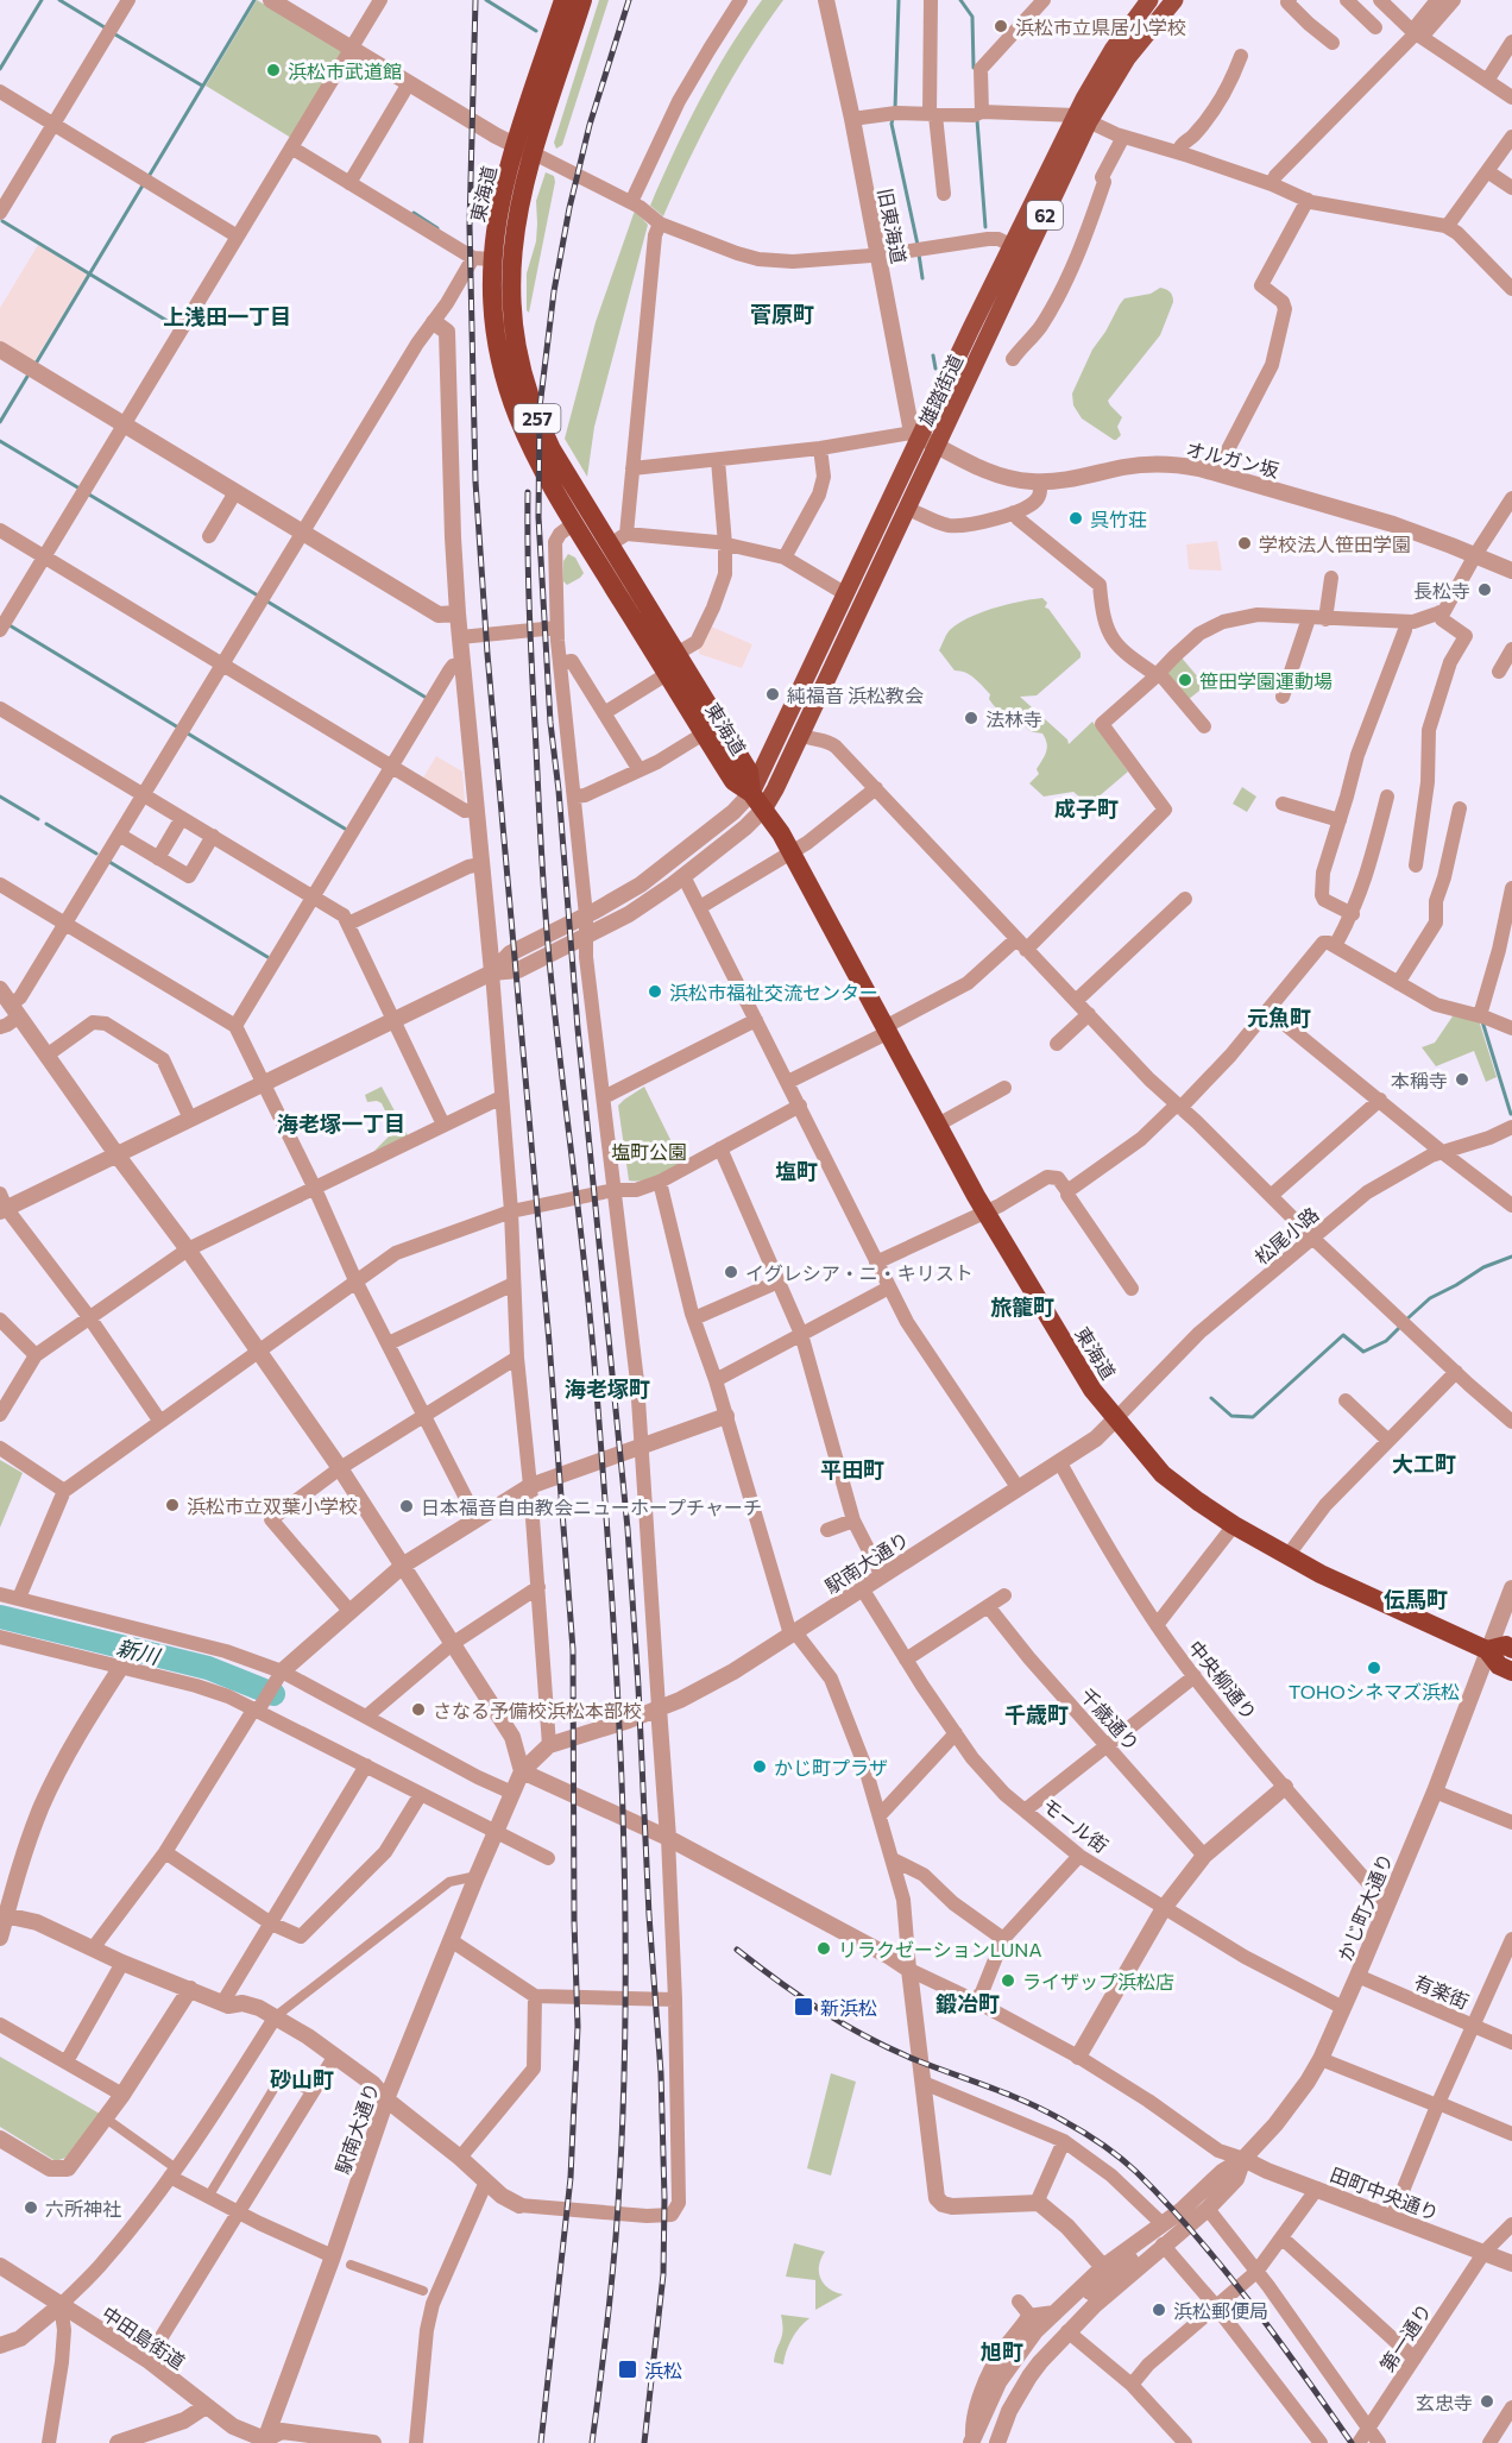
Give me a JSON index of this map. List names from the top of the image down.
{
  "streets": {
    "highway": ["東海道", "257"],
    "main road": ["62", "雄踏街道"],
    "street": [
      "旧東海道",
      "オルガン坂",
      "松尾小路",
      "駅南大通り",
      "中央柳通り",
      "千歳通り",
      "モール街",
      "かじ町大通り",
      "有楽街",
      "田町中央通り",
      "中田島街道",
      "第一通り"
    ]
  },
  "crossings": [
    ["東海道", "雄踏街道"],
    ["東海道", "257"],
    ["東海道", "松尾小路"],
    ["東海道", "駅南大通り"],
    ["東海道", "かじ町大通り"],
    ["旧東海道", "雄踏街道"],
    ["雄踏街道", "257"],
    ["雄踏街道", "オルガン坂"],
    ["257", "かじ町大通り"],
    ["松尾小路", "駅南大通り"],
    ["駅南大通り", "中央柳通り"],
    ["駅南大通り", "モール街"],
    ["駅南大通り", "中田島街道"],
    ["中央柳通り", "かじ町大通り"],
    ["モール街", "かじ町大通り"],
    ["かじ町大通り", "有楽街"],
    ["かじ町大通り", "田町中央通り"],
    ["田町中央通り", "第一通り"]
  ],
  "districts": [
    "菅原町",
    "上浅田一丁目",
    "成子町",
    "元魚町",
    "海老塚一丁目",
    "塩町",
    "旅籠町",
    "海老塚町",
    "大工町",
    "平田町",
    "伝馬町",
    "千歳町",
    "鍛冶町",
    "砂山町",
    "旭町"
  ],
  "water": ["新川"],
  "parks": ["塩町公園"],
  "places": {
    "other": [
      "浜松市立県居小学校",
      "浜松市武道館",
      "呉竹荘",
      "学校法人笹田学園",
      "長松寺",
      "笹田学園運動場",
      "純福音 浜松教会",
      "法林寺",
      "浜松市福祉交流センター",
      "本稱寺",
      "イグレシア・ニ・キリスト",
      "浜松市立双葉小学校",
      "日本福音自由教会ニューホープチャーチ",
      "TOHOシネマズ浜松",
      "さなる予備校浜松本部校",
      "かじ町プラザ",
      "リラクゼーションLUNA",
      "ライザップ浜松店",
      "六所神社",
      "浜松郵便局",
      "玄忠寺"
    ],
    "transit": ["新浜松", "浜松"]
  }
}
